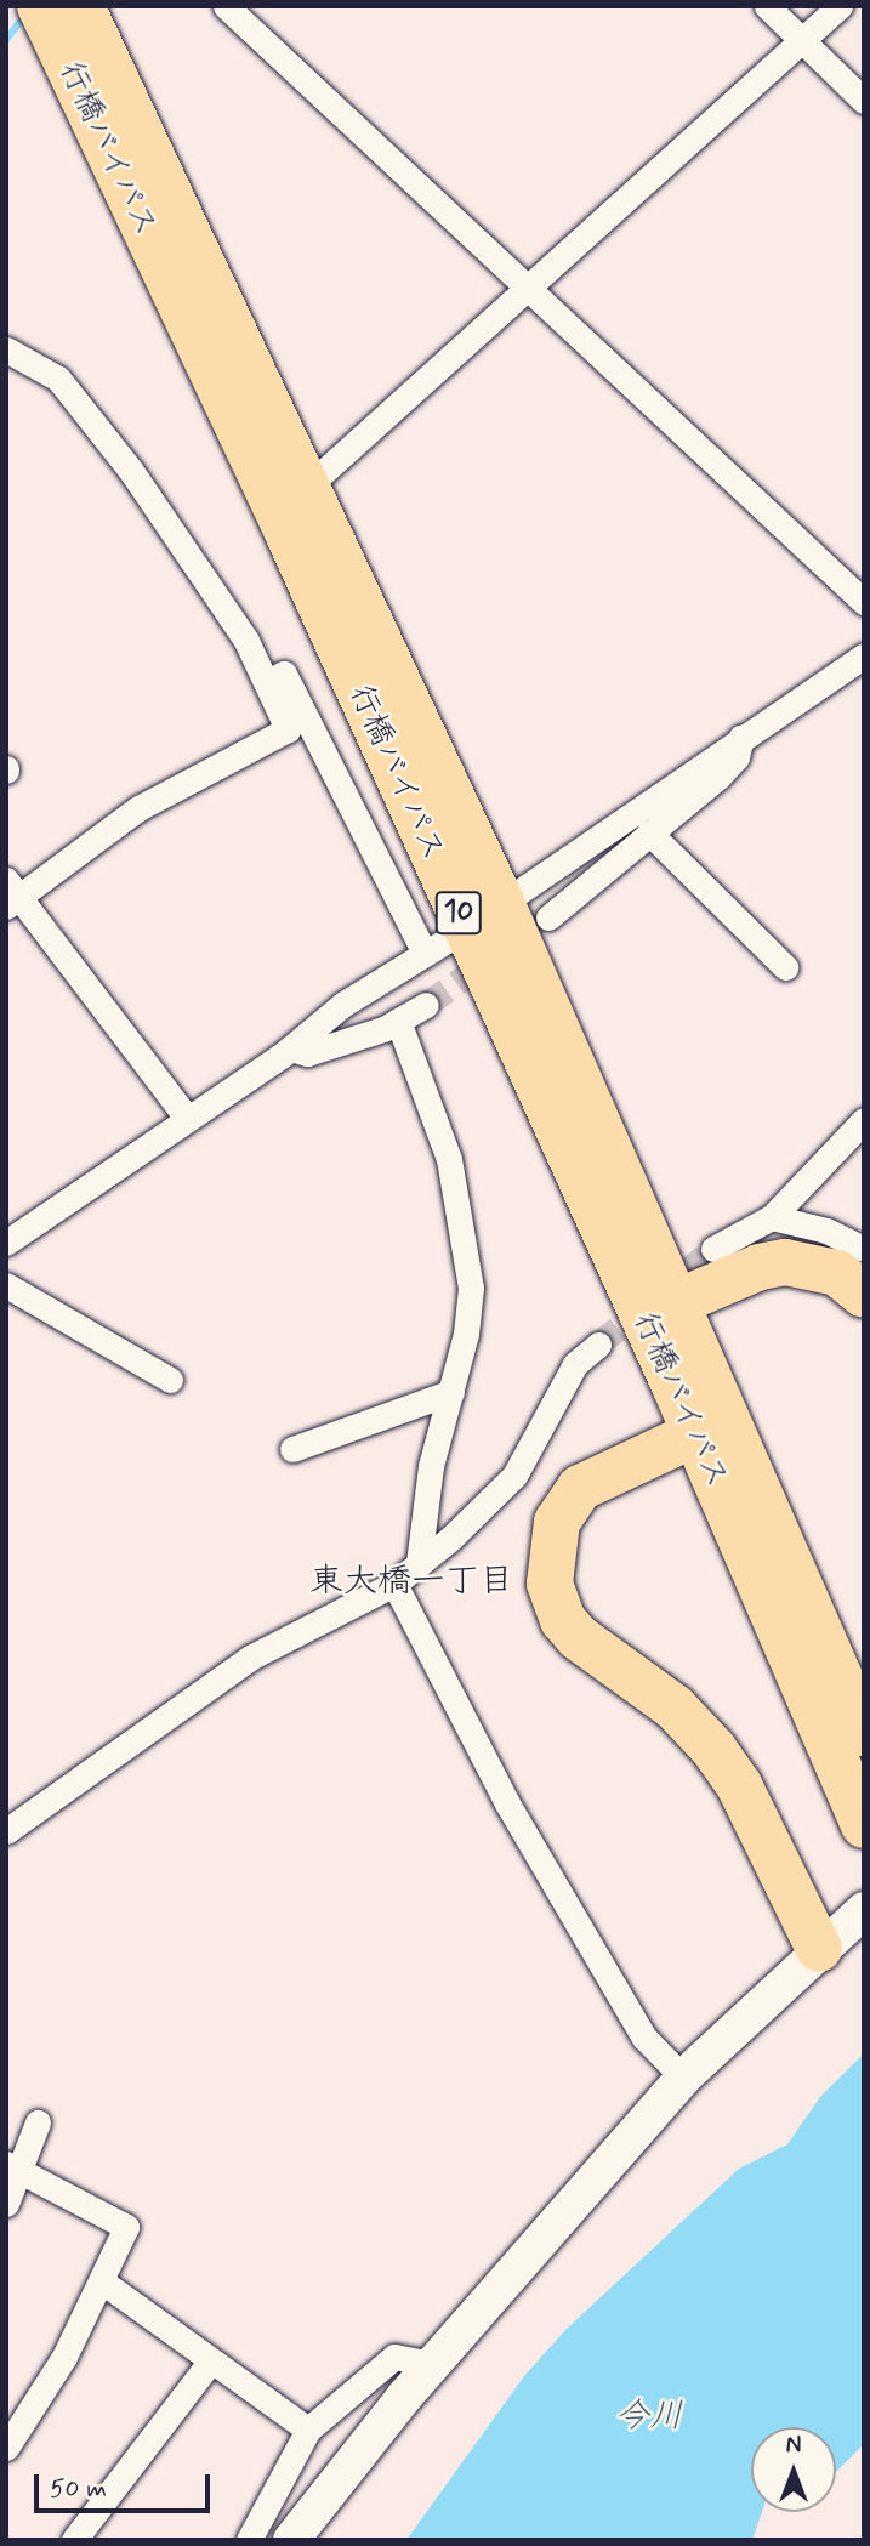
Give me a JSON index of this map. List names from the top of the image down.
{
  "streets": {
    "highway": ["行橋バイパス", "10"]
  },
  "districts": ["東大橋一丁目"],
  "water": ["今川"],
  "scale_bar": "50 m",
  "north": "top"
}
